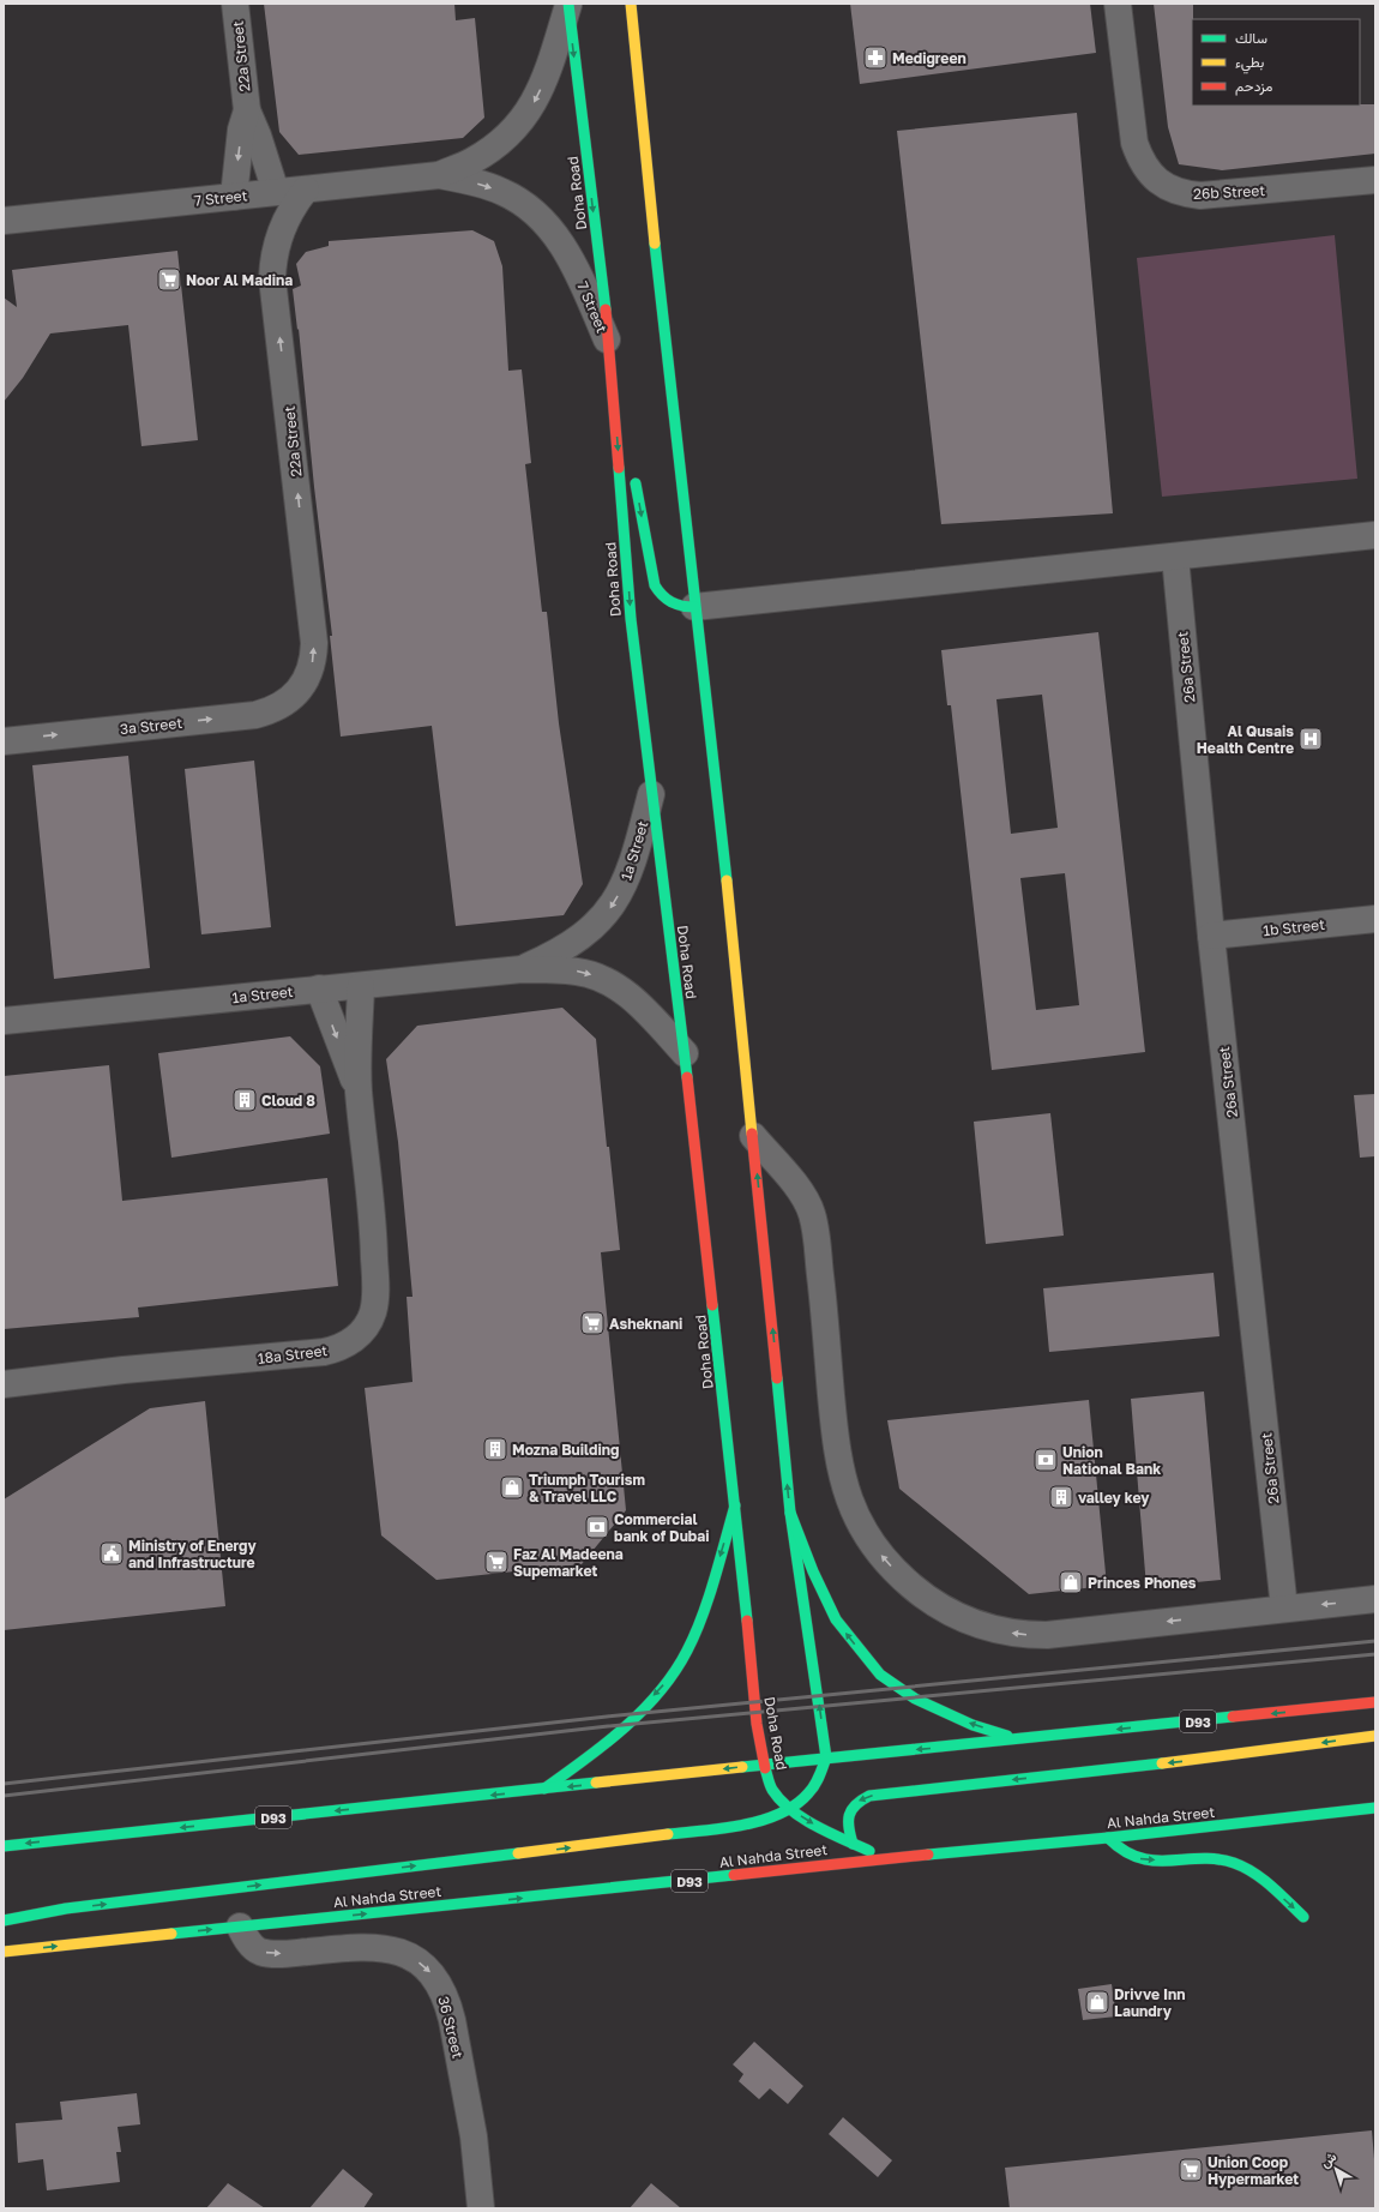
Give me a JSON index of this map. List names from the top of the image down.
{
  "streets": {
    "main road": ["Doha Road", "D93", "Al Nahda Street"],
    "street": [
      "22a Street",
      "26b Street",
      "7 Street",
      "26a Street",
      "3a Street",
      "1a Street",
      "1b Street",
      "18a Street",
      "36 Street"
    ]
  },
  "crossings": [
    ["22a Street", "7 Street"],
    ["22a Street", "3a Street"],
    ["Doha Road", "7 Street"],
    ["Doha Road", "1a Street"],
    ["Doha Road", "D93"],
    ["Doha Road", "Al Nahda Street"],
    ["26a Street", "1b Street"],
    ["1a Street", "18a Street"],
    ["Al Nahda Street", "36 Street"]
  ],
  "one_way": ["3a Street", "36 Street"],
  "places": {
    "pharmacy": ["Medigreen"],
    "supermarket": [
      "Noor Al Madina",
      "Asheknani",
      "Faz Al Madeena Supemarket",
      "Union Coop Hypermarket"
    ],
    "hospital": ["Al Qusais Health Centre"],
    "building": ["Cloud 8", "Mozna Building", "valley key"],
    "bank": ["Union National Bank", "Commercial bank of Dubai"],
    "shop": ["Triumph Tourism & Travel LLC", "Princes Phones", "Drivve Inn Laundry"],
    "public building": ["Ministry of Energy and Infrastructure"]
  },
  "legend": ["سالك", "بطيء", "مزدحم"],
  "north": "top left"
}
